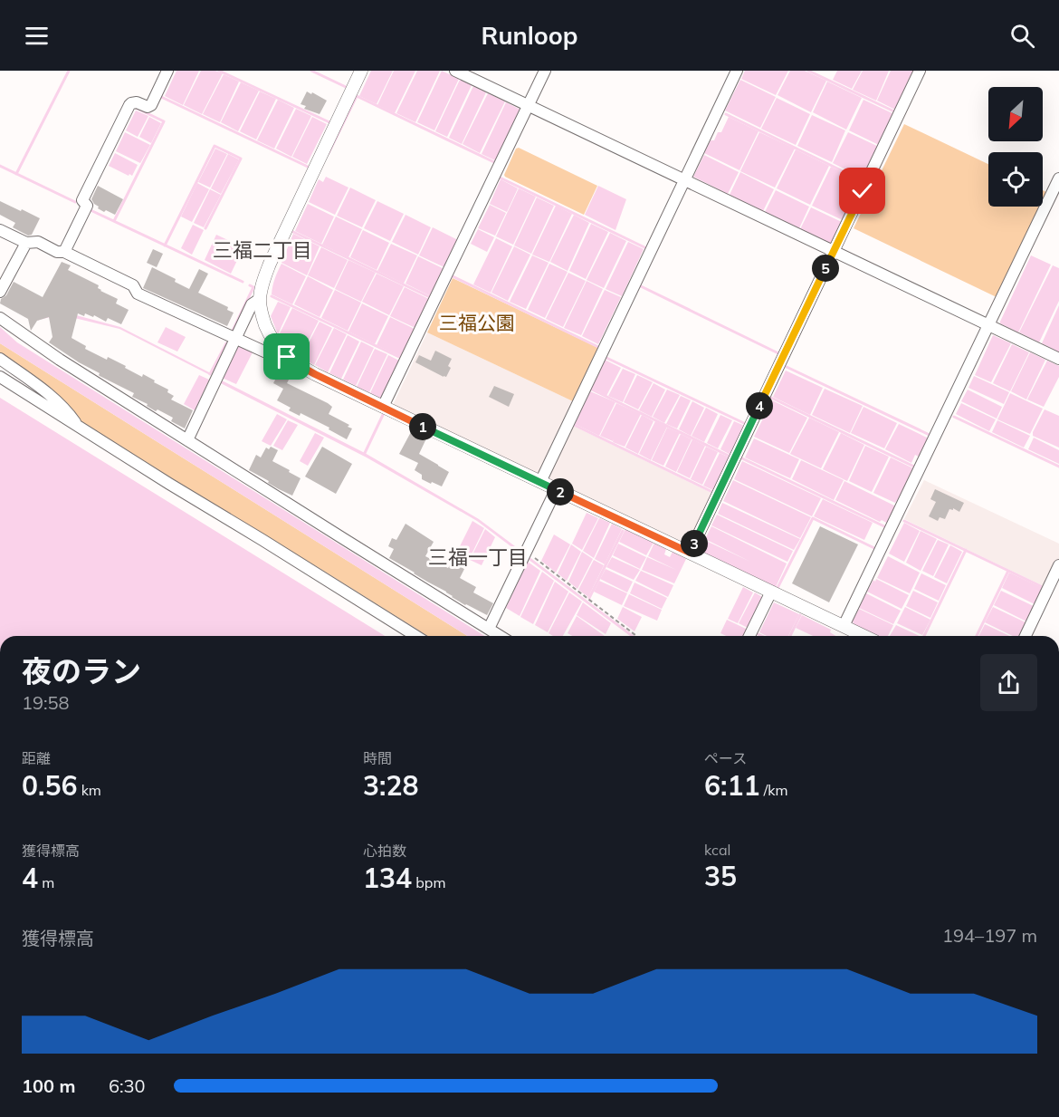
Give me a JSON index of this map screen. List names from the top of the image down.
{
  "districts": ["三福二丁目", "三福一丁目"],
  "parks": ["三福公園"],
  "north": "bottom left",
  "page": {
    "header": "Runloop",
    "pins": [
      "5",
      "4",
      "1",
      "2",
      "3"
    ],
    "heading": ["夜のラン", "19:58"],
    "stats": [
      ["距離", "0.56 km"],
      ["時間", "3:28"],
      ["ペース", "6:11 /km"],
      ["獲得標高", "4 m"],
      ["心拍数", "134 bpm"],
      ["kcal", "35"]
    ],
    "chart": ["獲得標高", "194–197 m"],
    "list": [
      {
        "name": "100 m",
        "note": "6:30"
      }
    ]
  }
}
